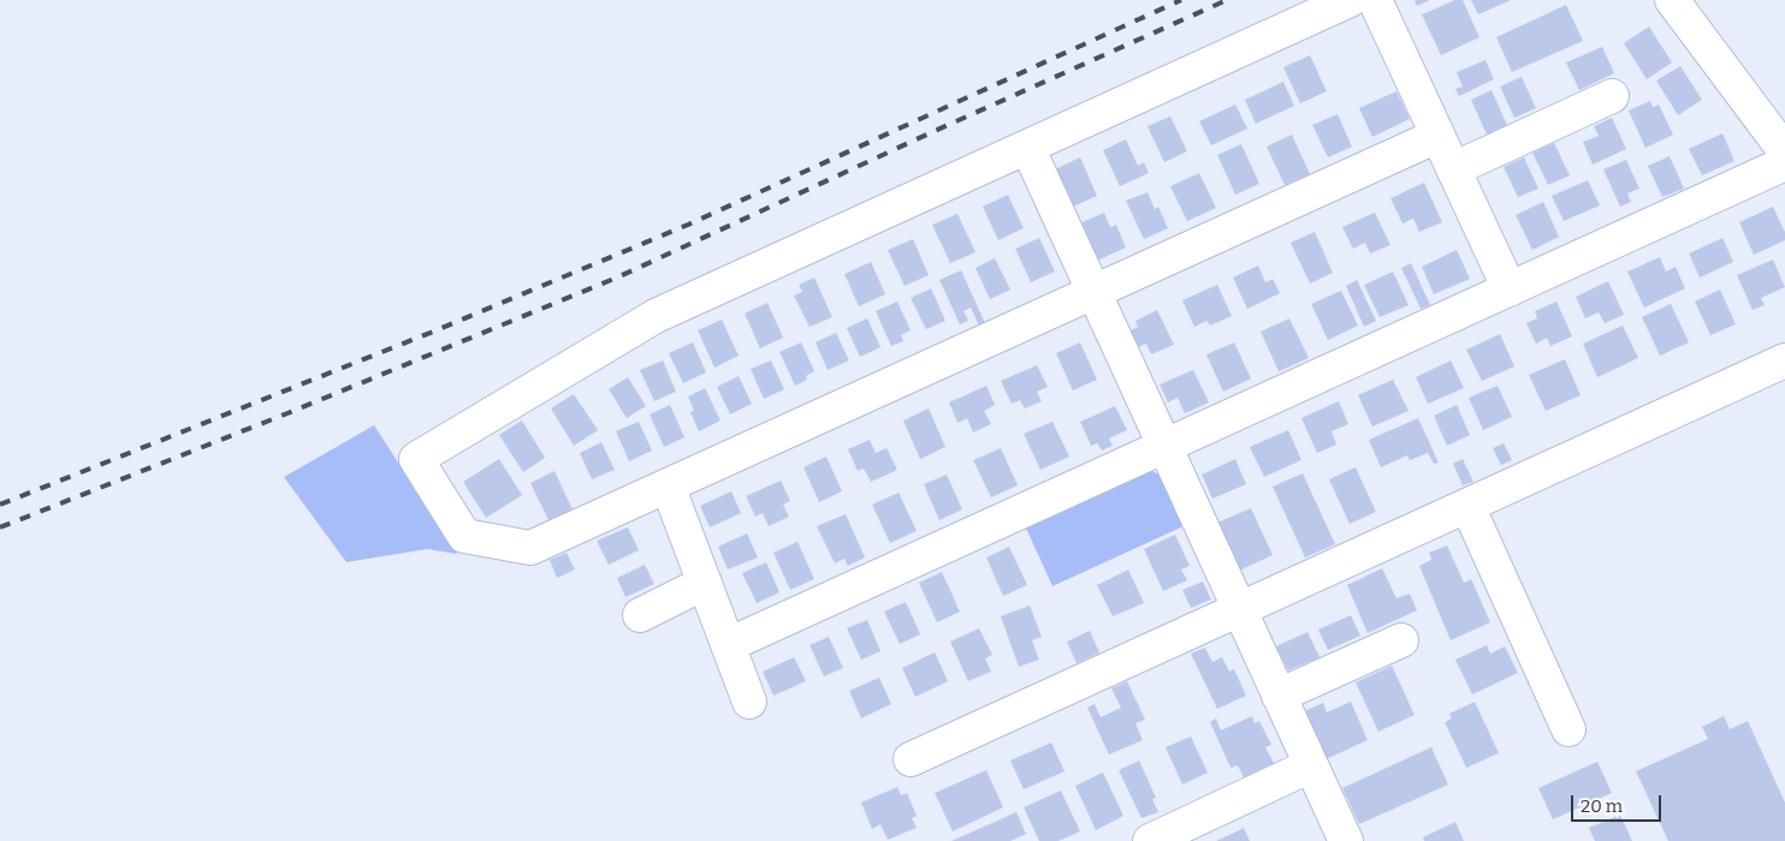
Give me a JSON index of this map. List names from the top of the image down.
{
  "scale_bar": "20 m"
}
